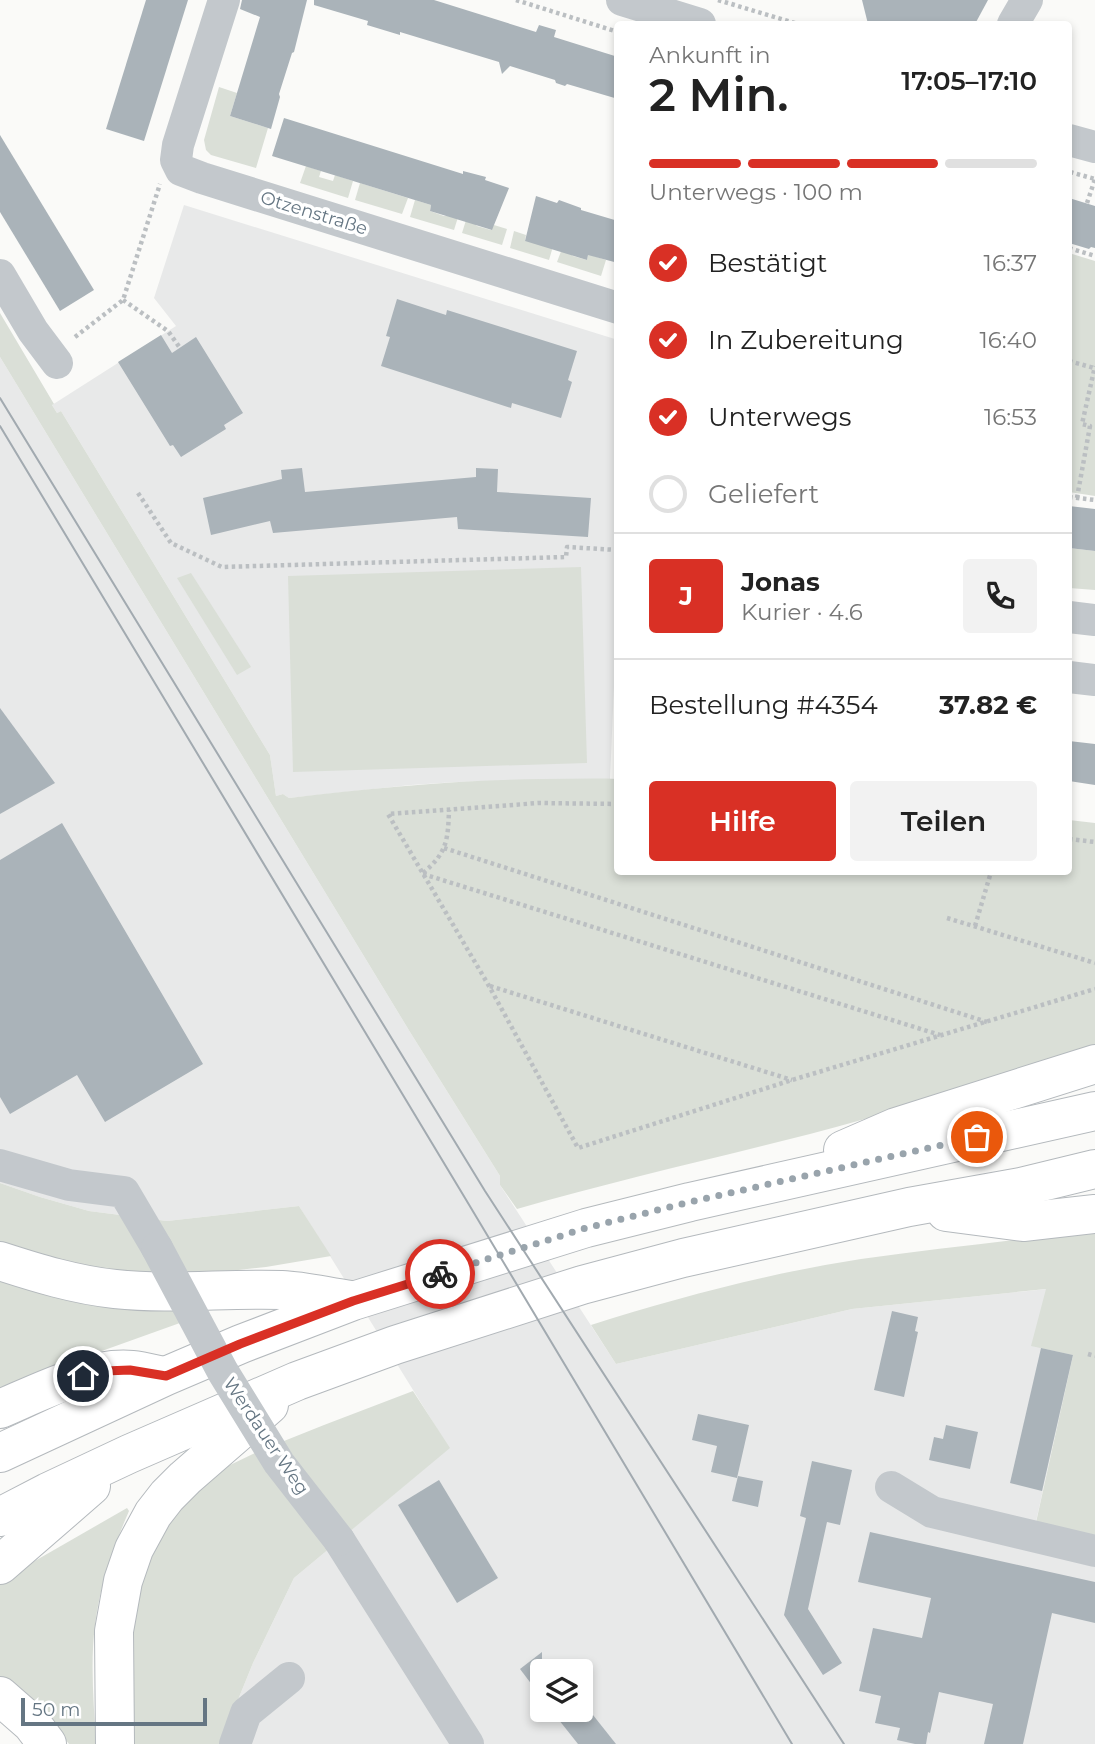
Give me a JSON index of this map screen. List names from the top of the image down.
{
  "streets": {
    "street": ["Otzenstraße", "Werdauer Weg"]
  },
  "scale_bar": "50 m",
  "page": {
    "heading": ["2 Min.", "Ankunft in", "17:05–17:10"],
    "panel": [
      "Jonas",
      "Kurier · 4.6",
      "Bestellung #4354",
      "37.82 €"
    ],
    "bar": "Unterwegs · 100 m",
    "list": [
      ["Bestätigt", "16:37"],
      ["In Zubereitung", "16:40"],
      ["Unterwegs", "16:53"],
      "Geliefert"
    ],
    "round": "J",
    "buttons": ["Hilfe", "Teilen"],
    "scale": "50 m"
  }
}
